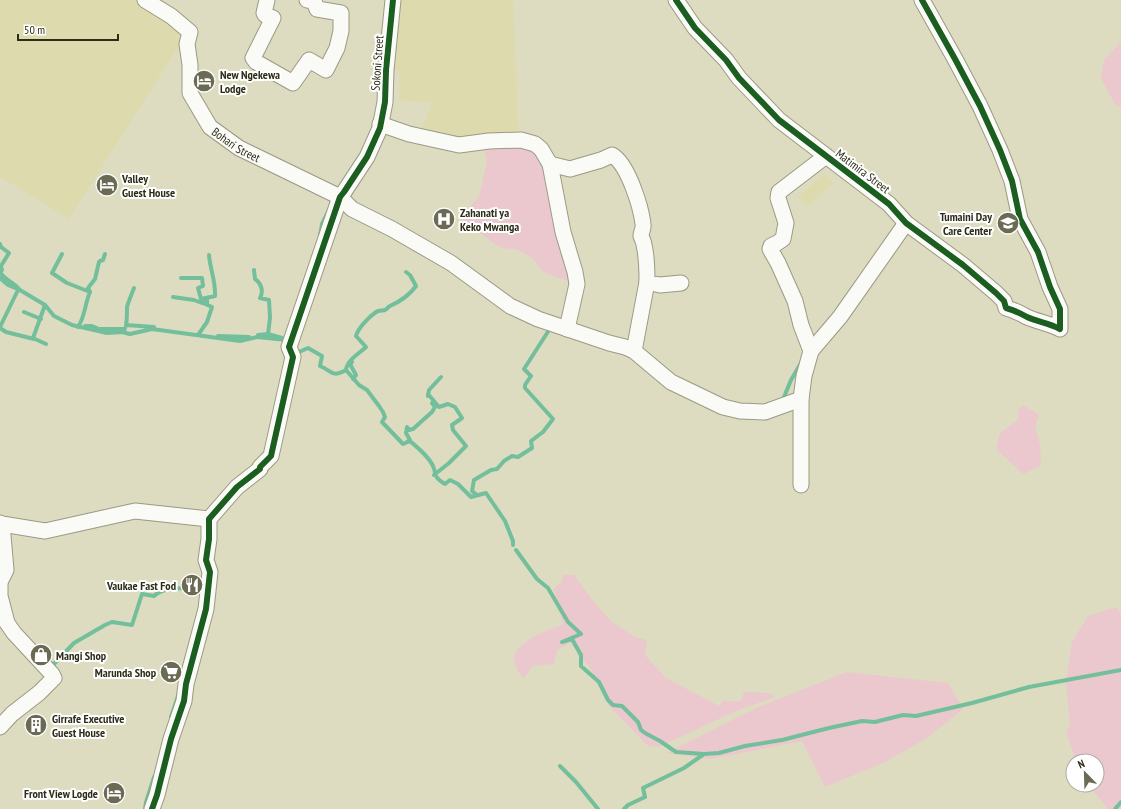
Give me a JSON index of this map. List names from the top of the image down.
{
  "streets": {
    "street": ["Sokoni Street", "Bohari Street", "Matimira Street"]
  },
  "crossings": [
    ["Sokoni Street", "Bohari Street"]
  ],
  "places": {
    "hotel": ["New Ngekewa Lodge", "Valley Guest House", "Front View Logde"],
    "hospital": ["Zahanati ya Keko Mwanga"],
    "school or university": ["Tumaini Day Care Center"],
    "restaurant": ["Vaukae Fast Fod"],
    "shop": ["Mangi Shop"],
    "supermarket": ["Marunda Shop"],
    "building": ["Girrafe Executive Guest House"]
  },
  "scale_bar": "50 m",
  "north": "top left"
}
